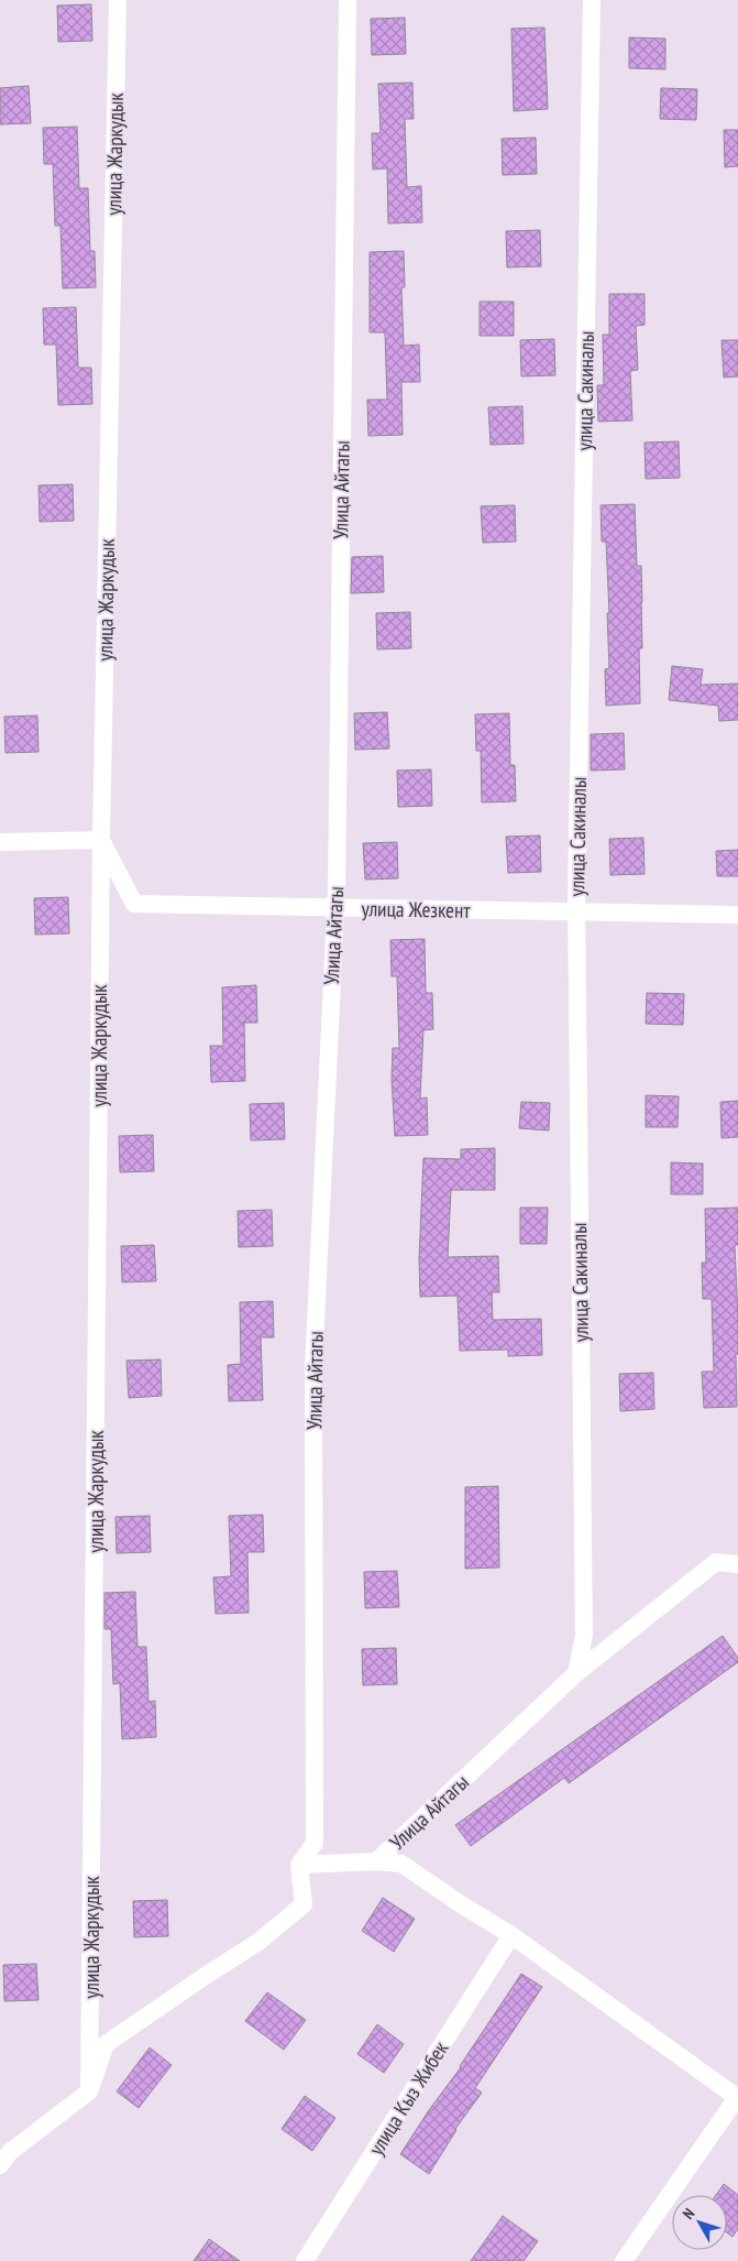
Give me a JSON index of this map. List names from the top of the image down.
{
  "streets": {
    "street": [
      "улица Жаркудык",
      "улица Сакиналы",
      "Улица Айтагы",
      "улица Жезкент",
      "улица Кыз Жибек"
    ]
  },
  "crossings": [
    ["улица Жаркудык", "улица Жезкент"],
    ["улица Сакиналы", "Улица Айтагы"],
    ["улица Сакиналы", "улица Жезкент"],
    ["Улица Айтагы", "улица Жезкент"],
    ["Улица Айтагы", "улица Кыз Жибек"]
  ],
  "north": "top left"
}
